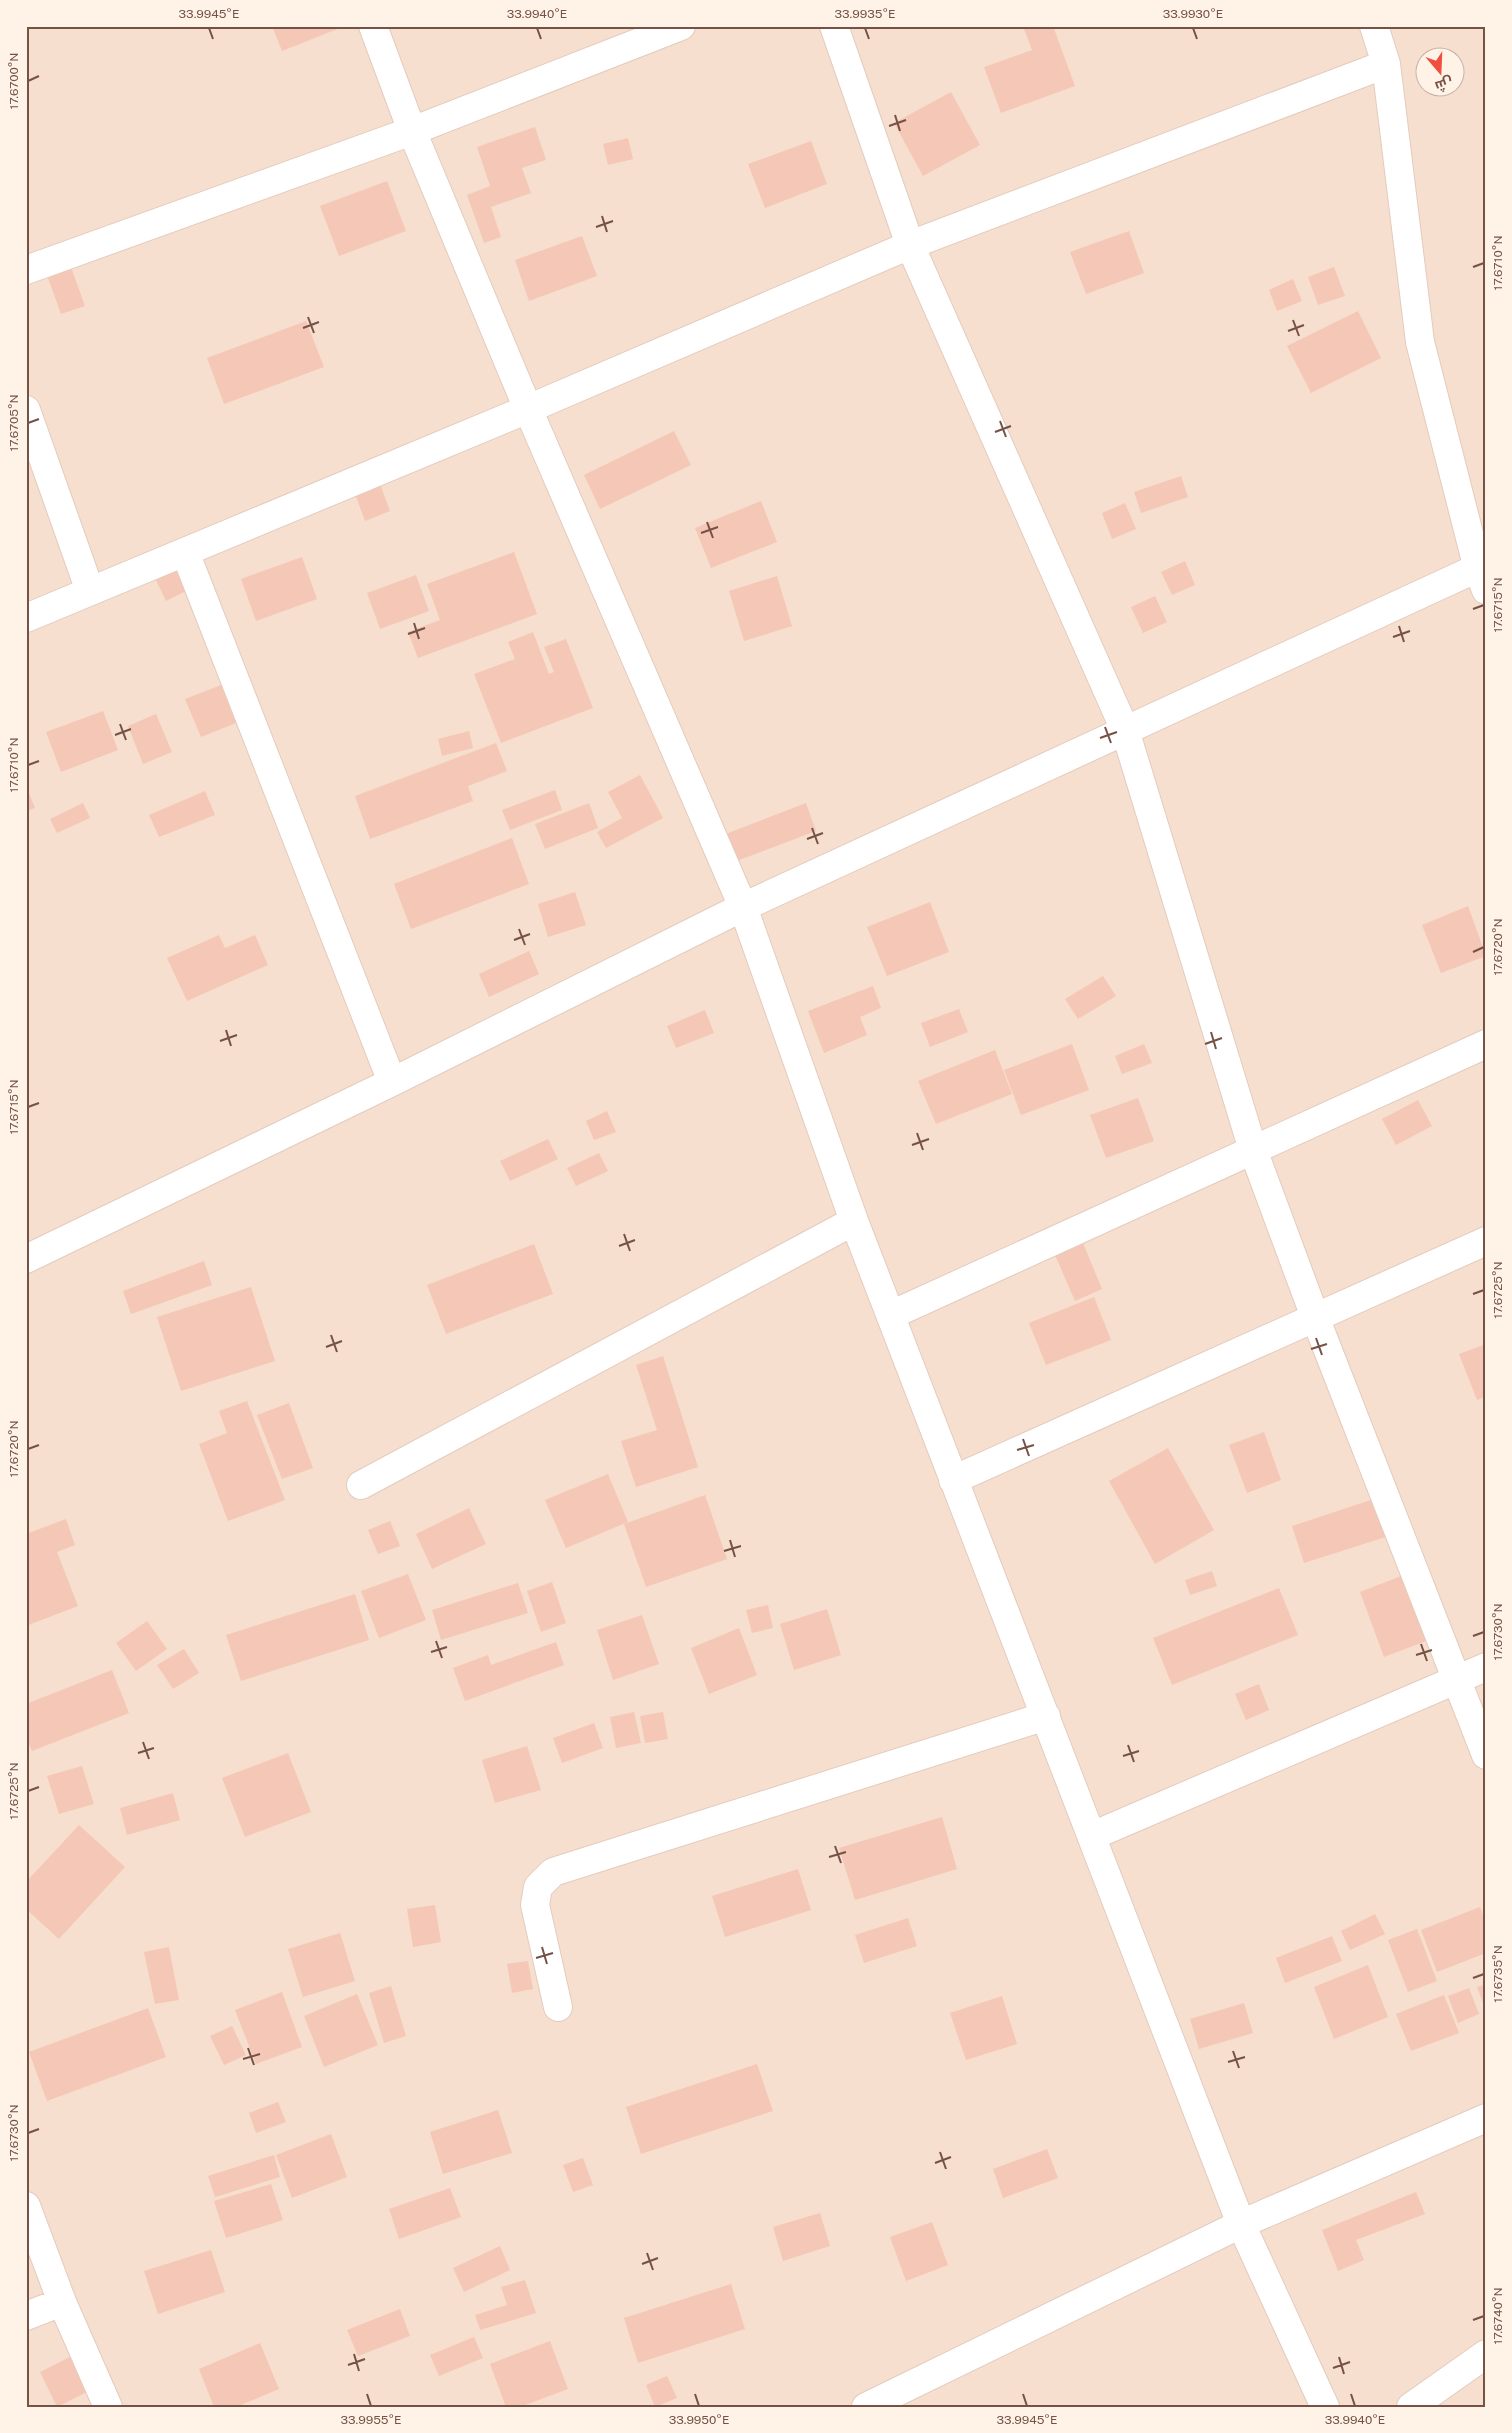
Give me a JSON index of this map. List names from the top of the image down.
{
  "north": "bottom",
  "coordinates": [
    "33.9945°E",
    "33.9940°E",
    "33.9935°E",
    "33.9930°E",
    "17.6700°N",
    "17.6710°N",
    "17.6705°N",
    "17.6715°N",
    "17.6720°N",
    "17.6725°N",
    "17.6730°N",
    "17.6735°N",
    "17.6740°N",
    "33.9955°E",
    "33.9950°E"
  ]
}
